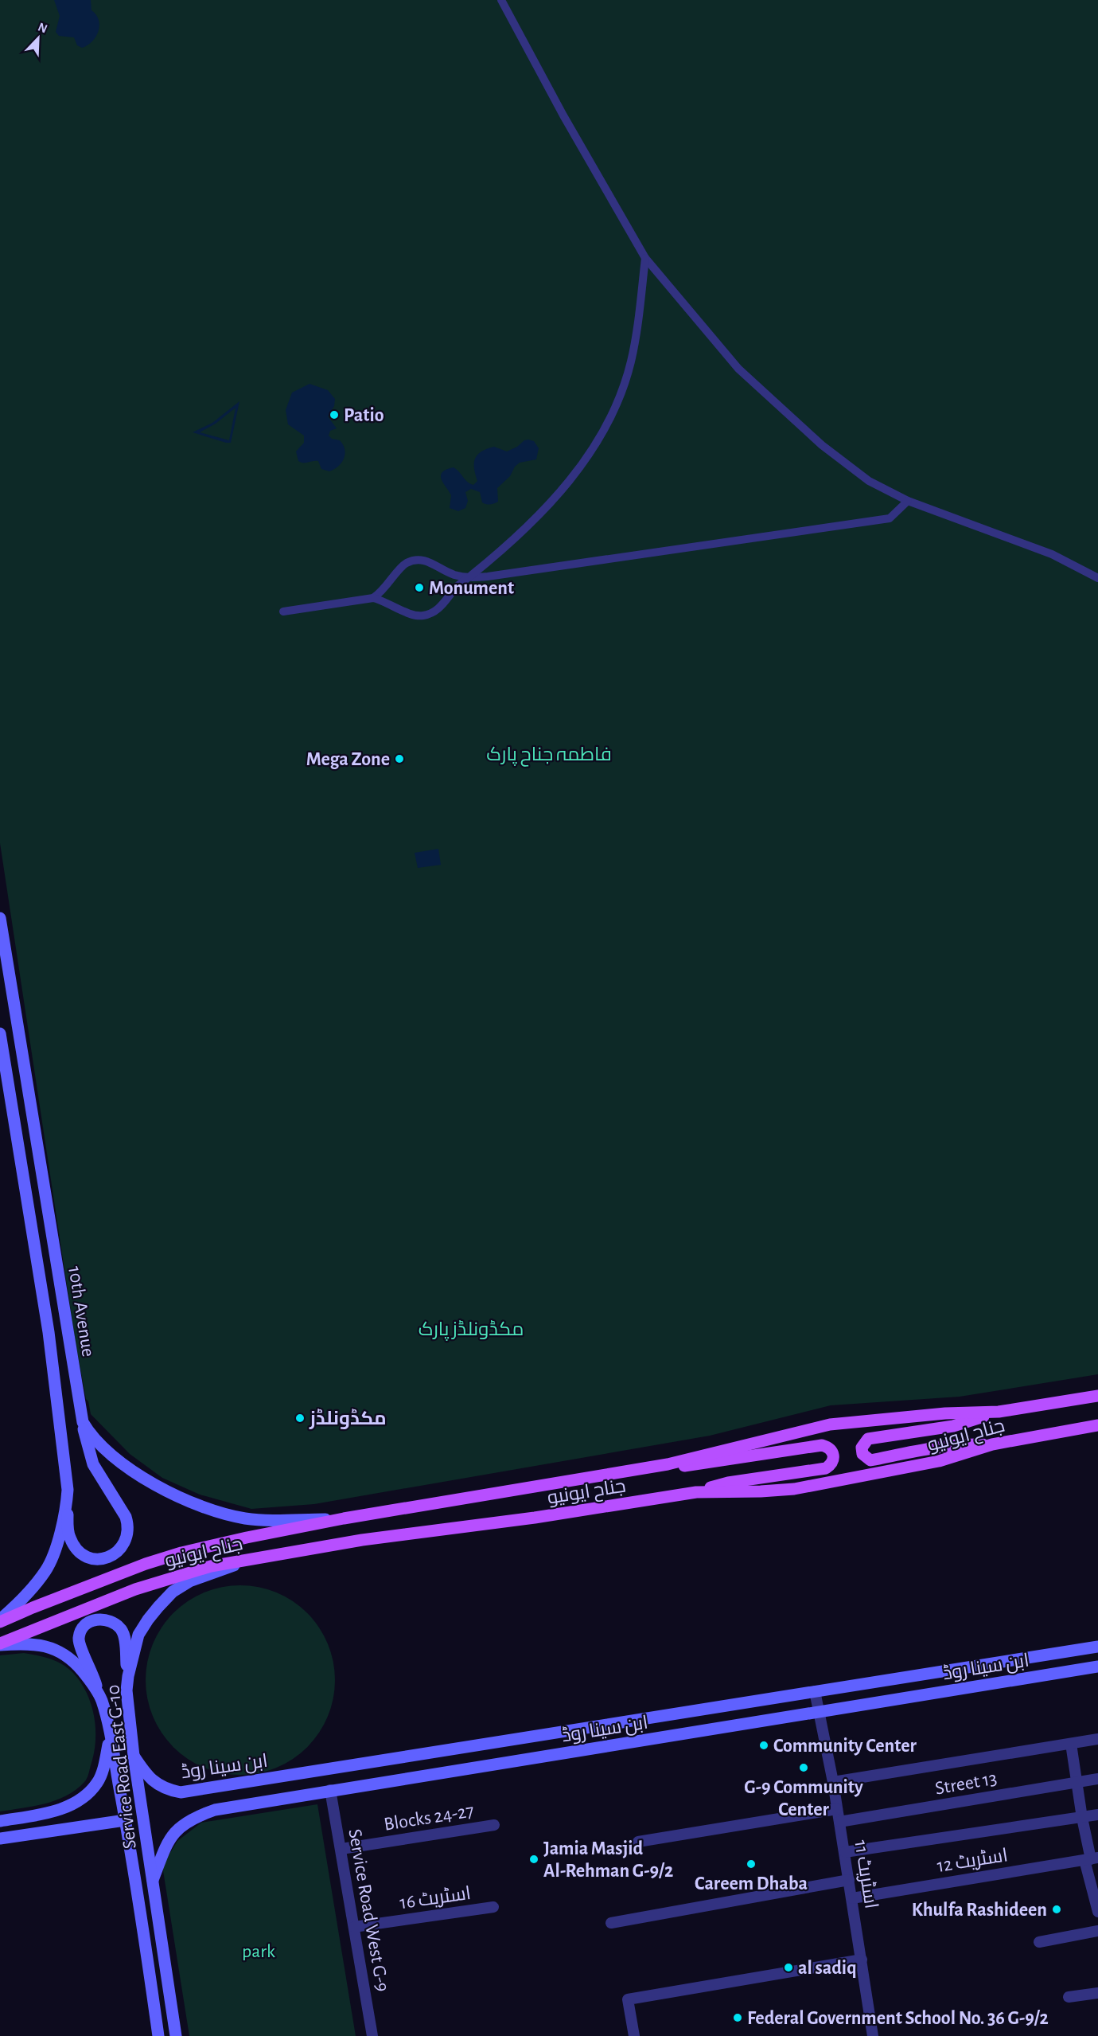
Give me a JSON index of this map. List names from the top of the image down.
{
  "streets": {
    "main road": [
      "10th Avenue",
      "جناح ایونیو",
      "ابن سینا روڈ",
      "Service Road East G-10"
    ],
    "street": [
      "Street 13",
      "Blocks 24-27",
      "اسٹریٹ 12",
      "اسٹریٹ 11",
      "اسٹریٹ 16",
      "Service Road West G-9"
    ]
  },
  "crossings": [
    ["10th Avenue", "جناح ایونیو"],
    ["جناح ایونیو", "Service Road East G-10"],
    ["ابن سینا روڈ", "Service Road East G-10"],
    ["ابن سینا روڈ", "اسٹریٹ 11"],
    ["ابن سینا روڈ", "Service Road West G-9"],
    ["Street 13", "اسٹریٹ 11"],
    ["Blocks 24-27", "Service Road West G-9"],
    ["اسٹریٹ 12", "اسٹریٹ 11"],
    ["اسٹریٹ 16", "Service Road West G-9"]
  ],
  "parks": ["فاطمہ جناح پارک", "مکڈونلڈز پارک", "park"],
  "places": [
    "Patio",
    "Monument",
    "Mega Zone",
    "مکڈونلڈز",
    "Community Center",
    "G-9 Community Center",
    "Jamia Masjid Al-Rehman G-9/2",
    "Careem Dhaba",
    "Khulfa Rashideen",
    "al sadiq",
    "Federal Government School No. 36 G-9/2"
  ],
  "north": "top right"
}
